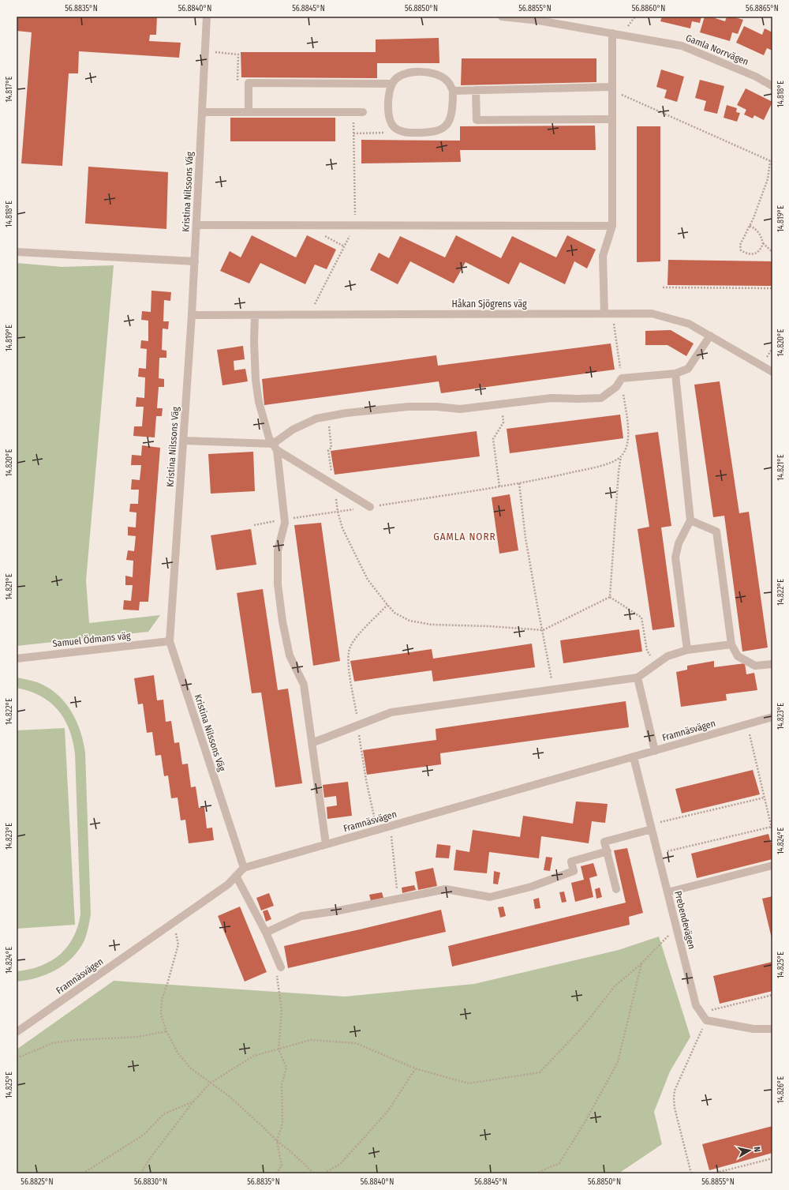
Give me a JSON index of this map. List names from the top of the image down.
{
  "streets": {
    "street": [
      "Gamla Norrvägen",
      "Kristina Nilssons Väg",
      "Håkan Sjögrens väg",
      "Samuel Ödmans väg",
      "Framnäsvägen",
      "Prebendevägen"
    ]
  },
  "crossings": [
    ["Kristina Nilssons Väg", "Håkan Sjögrens väg"],
    ["Kristina Nilssons Väg", "Samuel Ödmans väg"],
    ["Kristina Nilssons Väg", "Framnäsvägen"],
    ["Framnäsvägen", "Prebendevägen"]
  ],
  "districts": ["GAMLA NORR"],
  "north": "right",
  "coordinates": [
    "56.8835°N",
    "56.8840°N",
    "56.8845°N",
    "56.8850°N",
    "56.8855°N",
    "56.8860°N",
    "56.8865°N",
    "14.817°E",
    "14.818°E",
    "14.819°E",
    "14.820°E",
    "14.821°E",
    "14.822°E",
    "14.823°E",
    "14.824°E",
    "14.825°E",
    "14.826°E",
    "56.8825°N",
    "56.8830°N"
  ]
}
